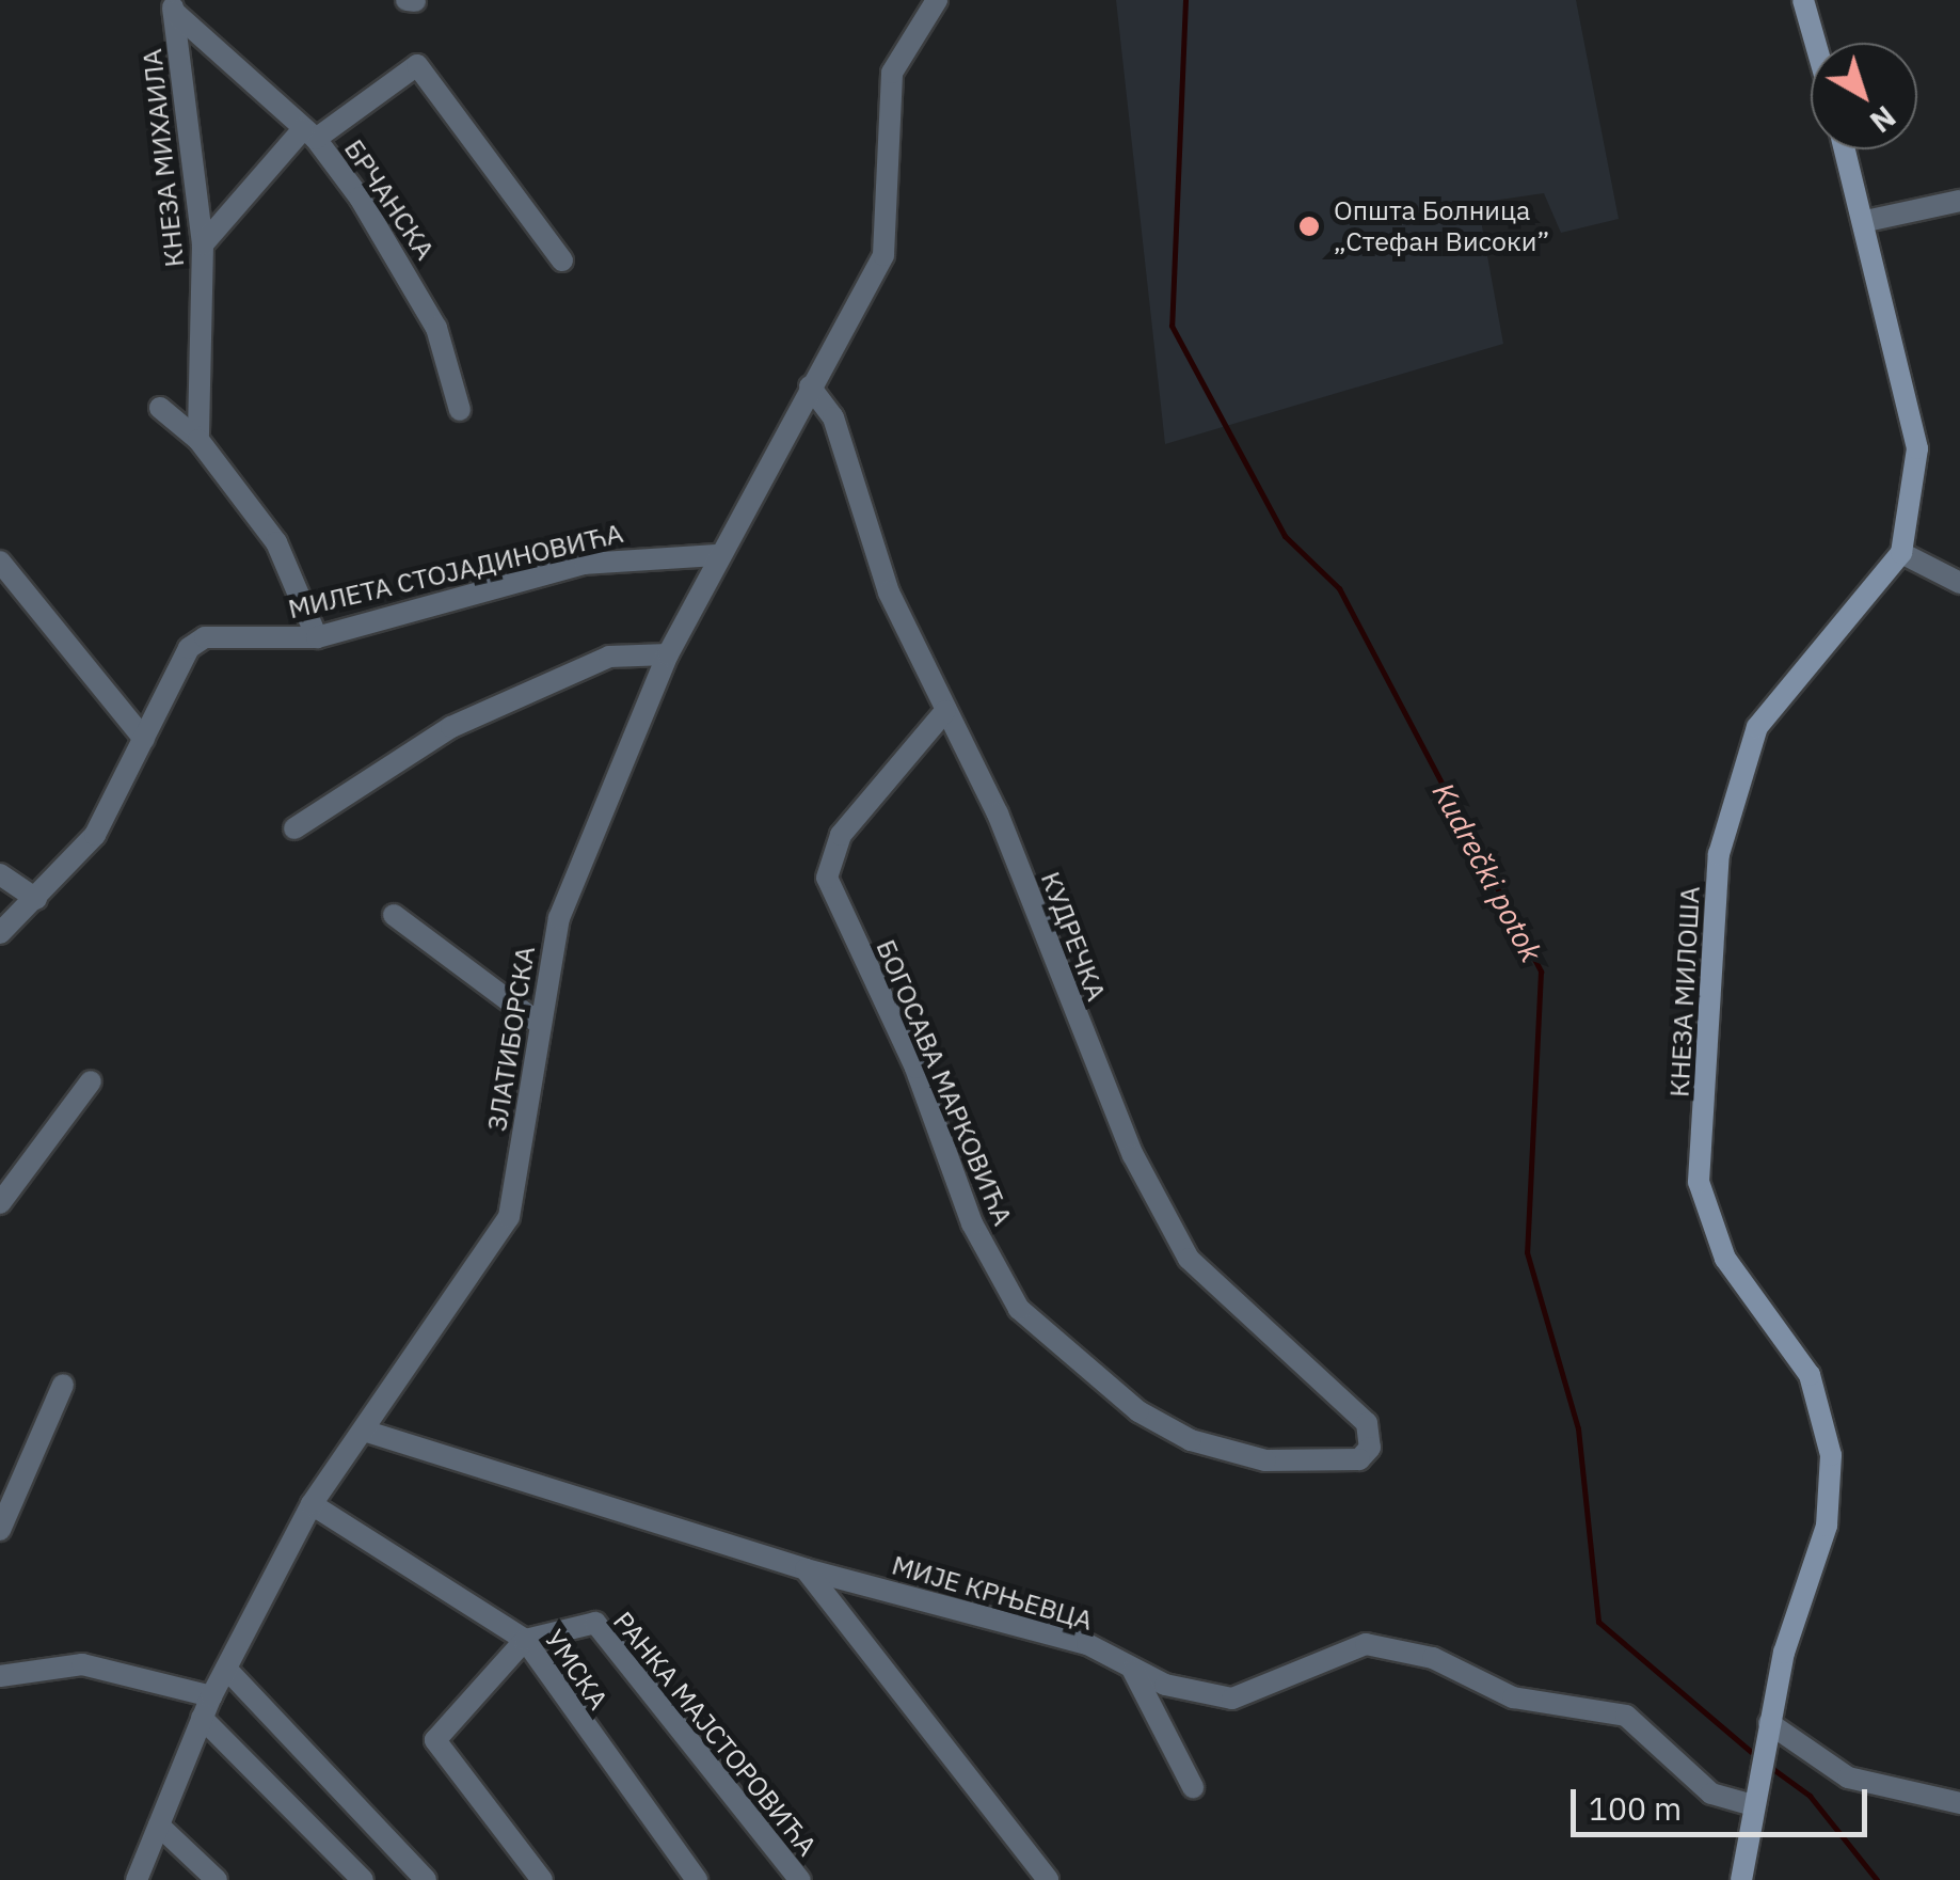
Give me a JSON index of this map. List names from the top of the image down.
{
  "streets": {
    "street": [
      "КНЕЗА МИХАИЛА",
      "БРЧАНСКА",
      "МИЛЕТА СТОЈАДИНОВИЋА",
      "КУДРЕЧКА",
      "КНЕЗА МИЛОША",
      "ЗЛАТИБОРСКА",
      "БОГОСАВА МАРКОВИЋА",
      "МИЈЕ КРЊЕВЦА",
      "УМСКА",
      "РАНКА МАЈСТОРОВИЋА"
    ]
  },
  "crossings": [
    ["КНЕЗА МИХАИЛА", "БРЧАНСКА"],
    ["МИЛЕТА СТОЈАДИНОВИЋА", "ЗЛАТИБОРСКА"],
    ["КУДРЕЧКА", "ЗЛАТИБОРСКА"],
    ["КУДРЕЧКА", "БОГОСАВА МАРКОВИЋА"],
    ["КНЕЗА МИЛОША", "МИЈЕ КРЊЕВЦА"],
    ["ЗЛАТИБОРСКА", "МИЈЕ КРЊЕВЦА"],
    ["ЗЛАТИБОРСКА", "УМСКА"],
    ["УМСКА", "РАНКА МАЈСТОРОВИЋА"]
  ],
  "water": ["Kudrečki potok"],
  "places": ["Општа Болница „Стефан Високи”"],
  "scale_bar": "100 m",
  "north": "bottom right"
}
